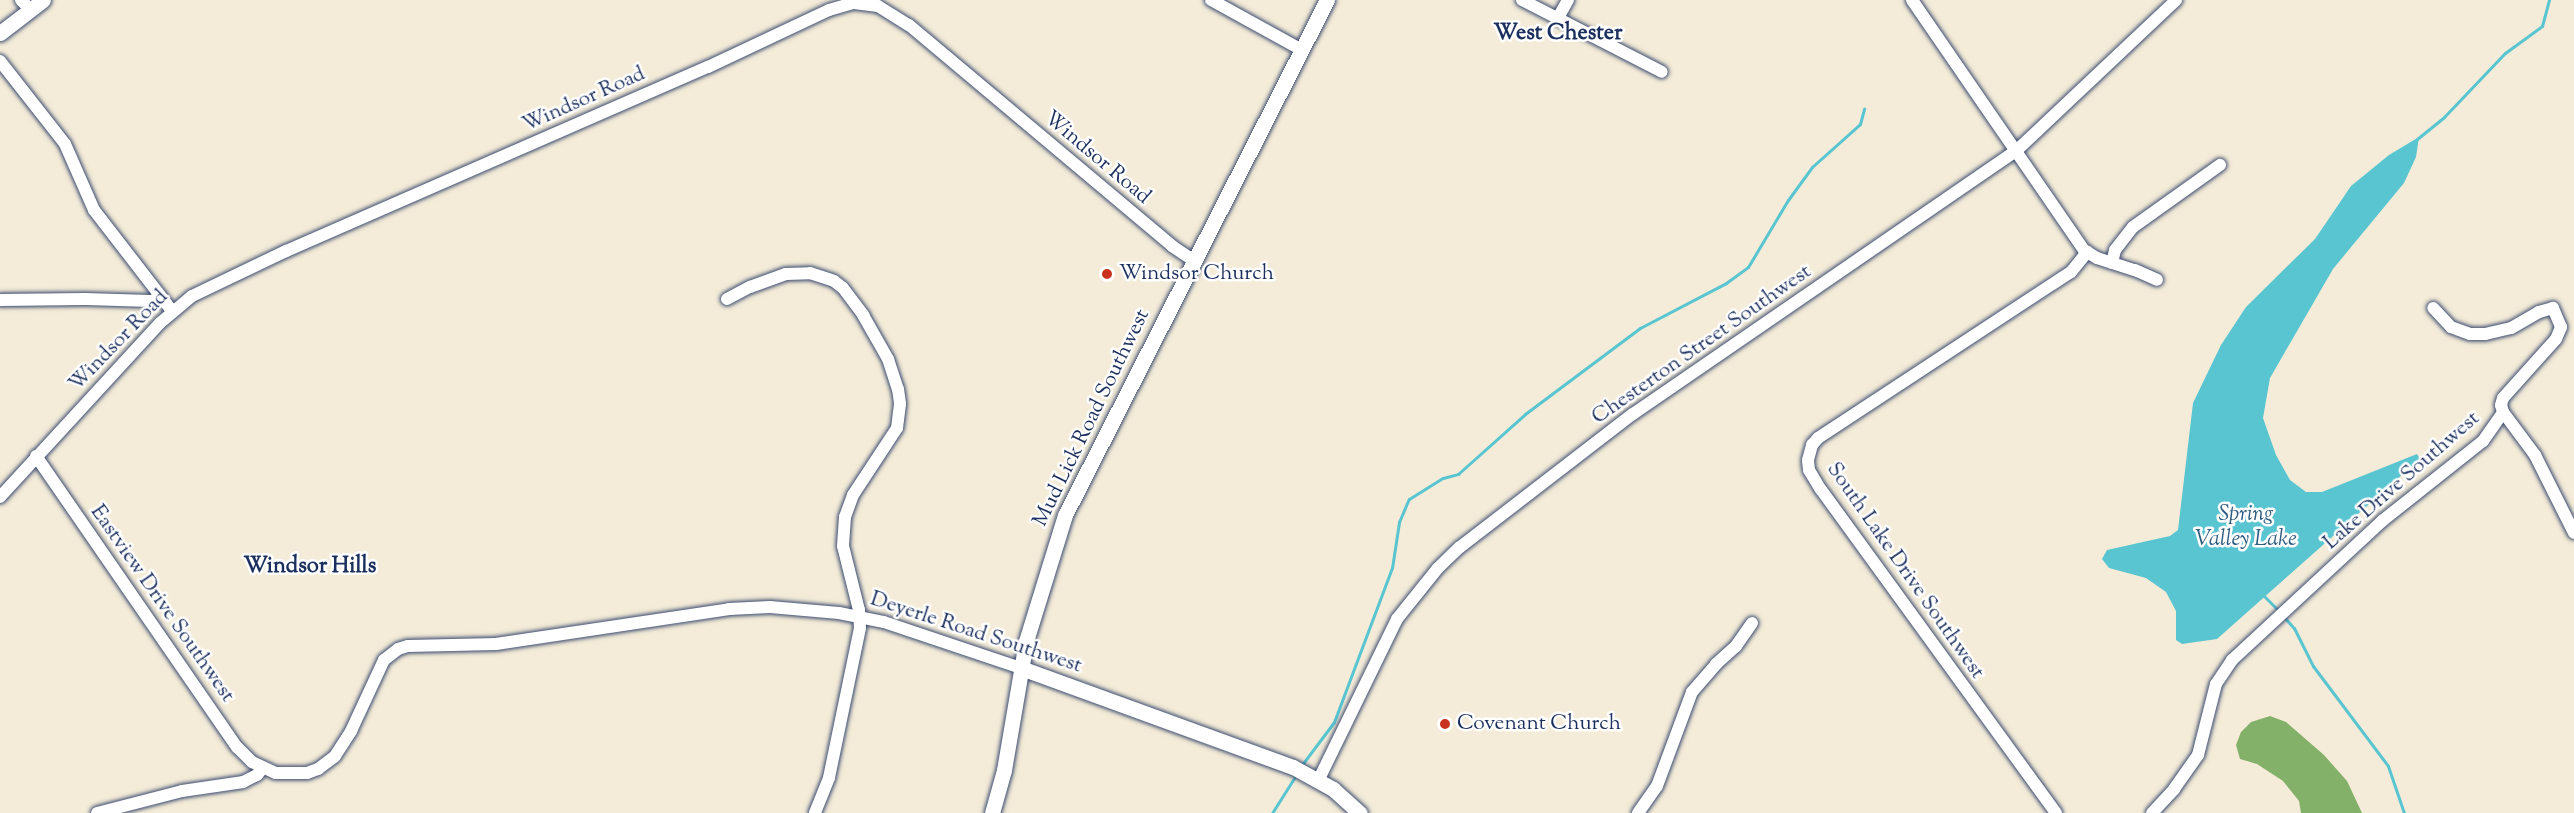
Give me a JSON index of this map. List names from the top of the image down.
{
  "streets": {
    "street": [
      "Windsor Road",
      "Chesterton Street Southwest",
      "Mud Lick Road Southwest",
      "Lake Drive Southwest",
      "South Lake Drive Southwest",
      "Eastview Drive Southwest",
      "Deyerle Road Southwest"
    ]
  },
  "crossings": [
    ["Windsor Road", "Mud Lick Road Southwest"],
    ["Windsor Road", "Eastview Drive Southwest"],
    ["Chesterton Street Southwest", "Deyerle Road Southwest"],
    ["Mud Lick Road Southwest", "Deyerle Road Southwest"],
    ["Eastview Drive Southwest", "Deyerle Road Southwest"]
  ],
  "districts": ["West Chester", "Windsor Hills"],
  "water": ["Spring Valley Lake"],
  "places": ["Windsor Church", "Covenant Church"]
}
